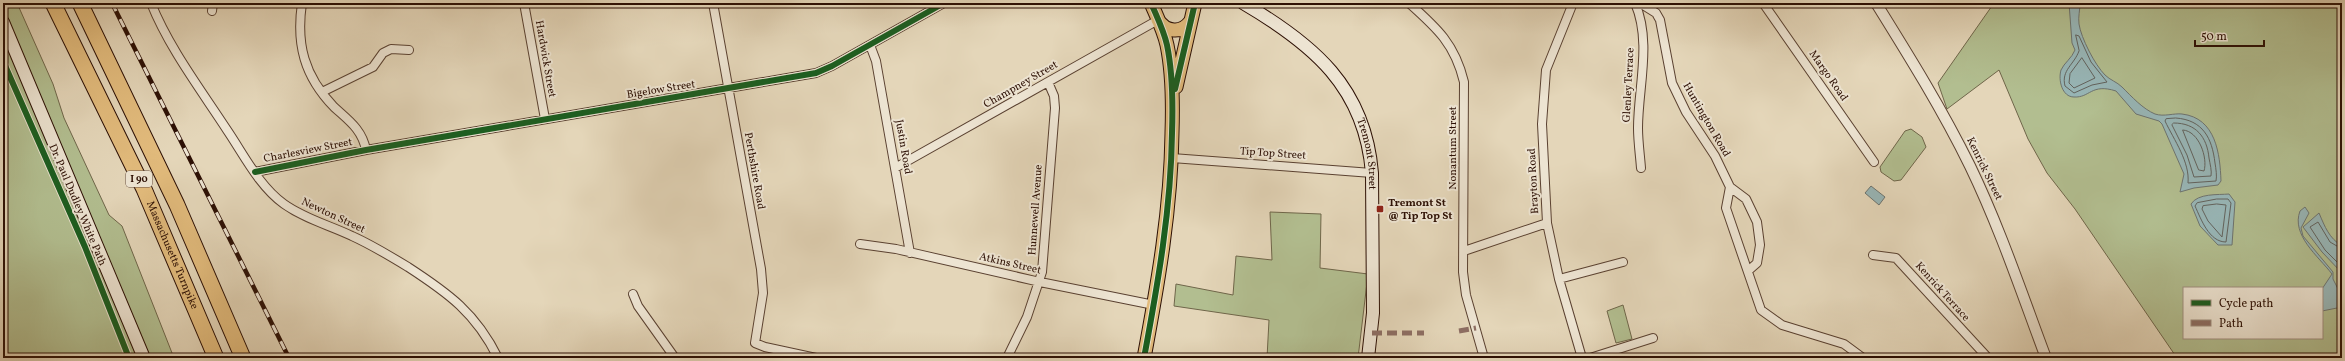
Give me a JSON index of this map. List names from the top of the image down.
{
  "streets": {
    "highway": ["I 90", "Massachusetts Turnpike"],
    "main road": ["Tremont Street"],
    "street": [
      "Hardwick Street",
      "Margo Road",
      "Champney Street",
      "Glenley Terrace",
      "Bigelow Street",
      "Huntington Road",
      "Justin Road",
      "Nonantum Street",
      "Charlesview Street",
      "Tip Top Street",
      "Kenrick Street",
      "Perthshire Road",
      "Brayton Road",
      "Hunnewell Avenue",
      "Newton Street",
      "Atkins Street",
      "Kenrick Terrace"
    ],
    "cycle path": ["Dr. Paul Dudley White Path"]
  },
  "crossings": [
    ["Hardwick Street", "Bigelow Street"],
    ["Champney Street", "Justin Road"],
    ["Champney Street", "Hunnewell Avenue"],
    ["Bigelow Street", "Justin Road"],
    ["Bigelow Street", "Charlesview Street"],
    ["Bigelow Street", "Perthshire Road"],
    ["Justin Road", "Atkins Street"],
    ["Charlesview Street", "Newton Street"],
    ["Tip Top Street", "Tremont Street"],
    ["Hunnewell Avenue", "Atkins Street"]
  ],
  "places": {
    "transit": ["Tremont St @ Tip Top St"]
  },
  "legend": ["Cycle path", "Path"],
  "scale_bar": "50 m"
}
